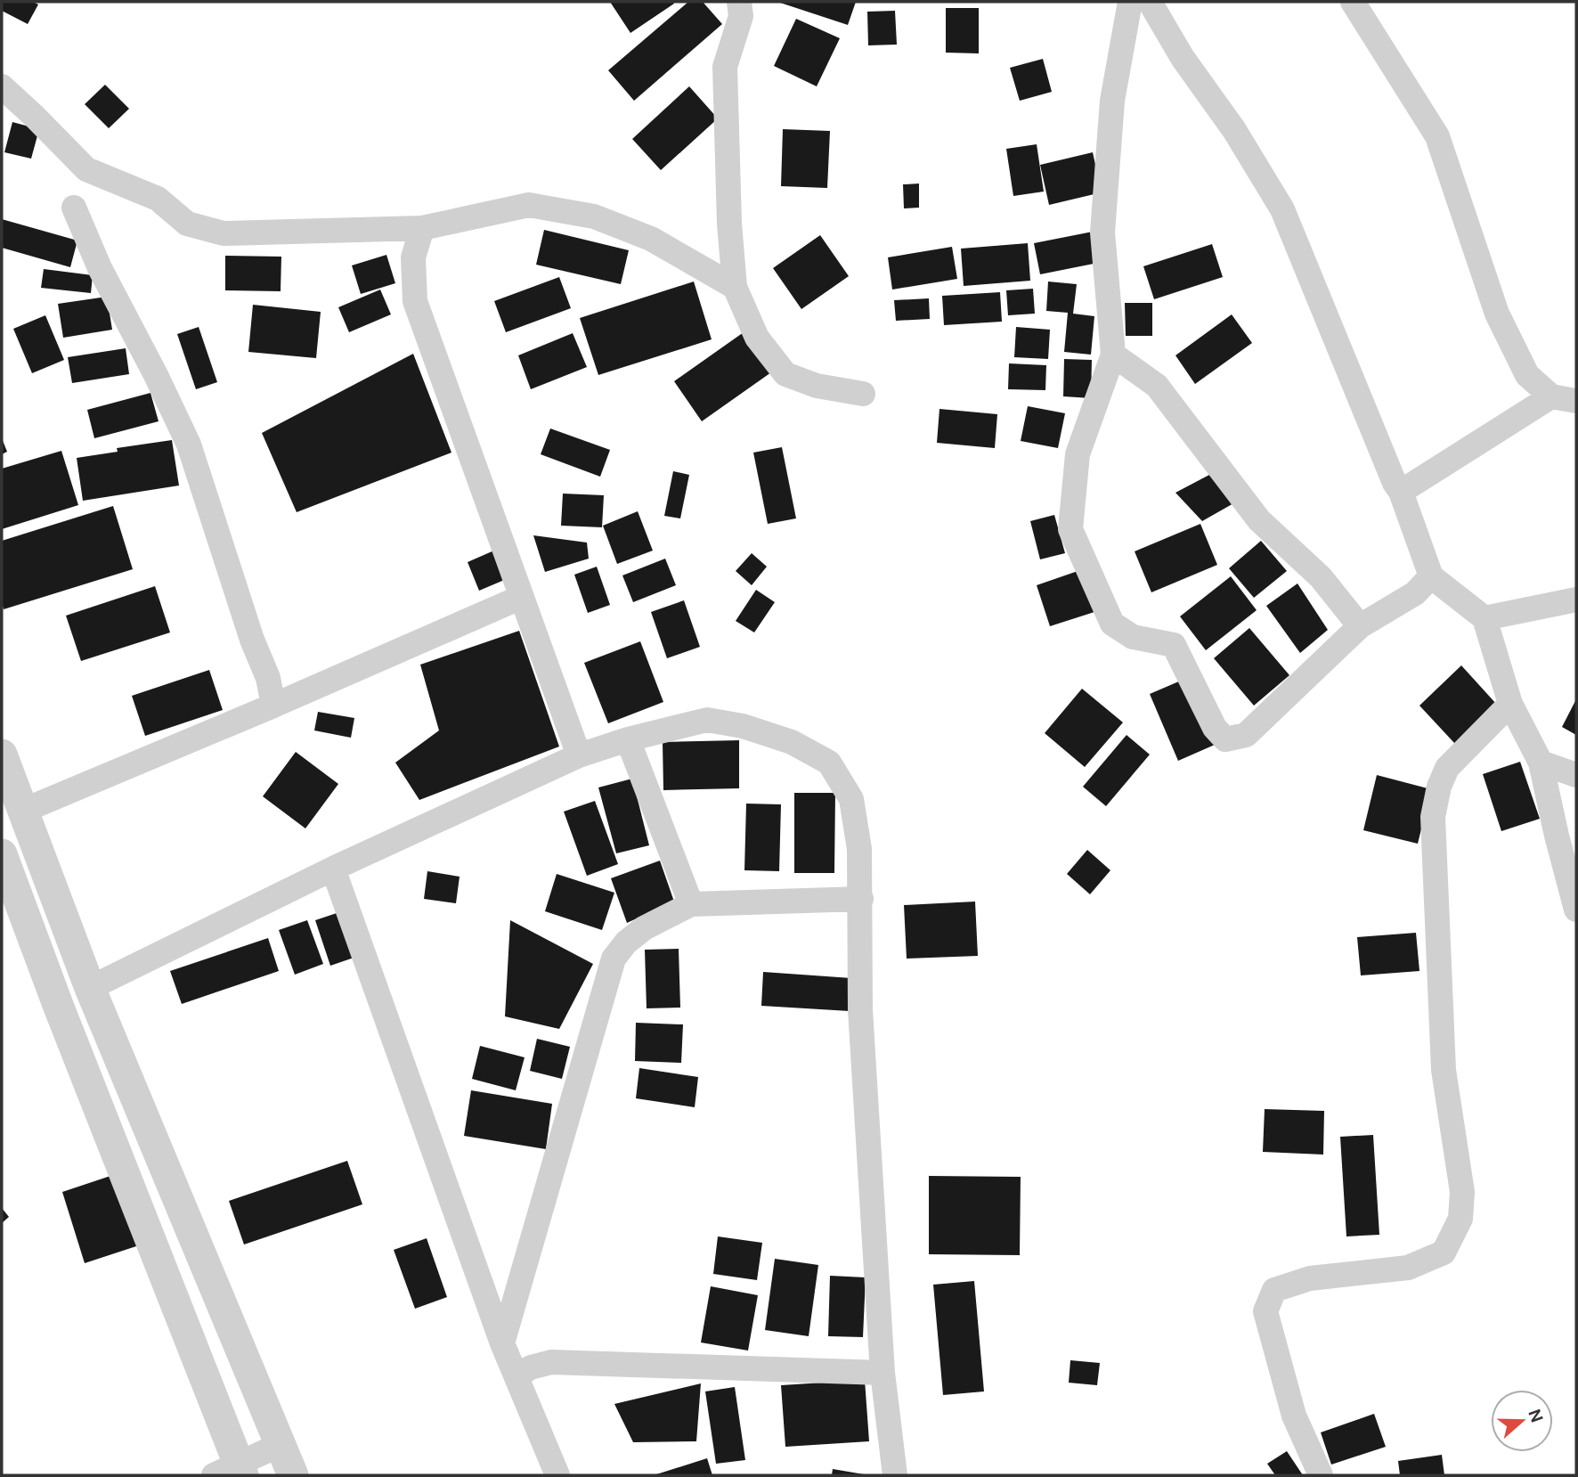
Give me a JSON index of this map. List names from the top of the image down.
{
  "north": "right"
}
